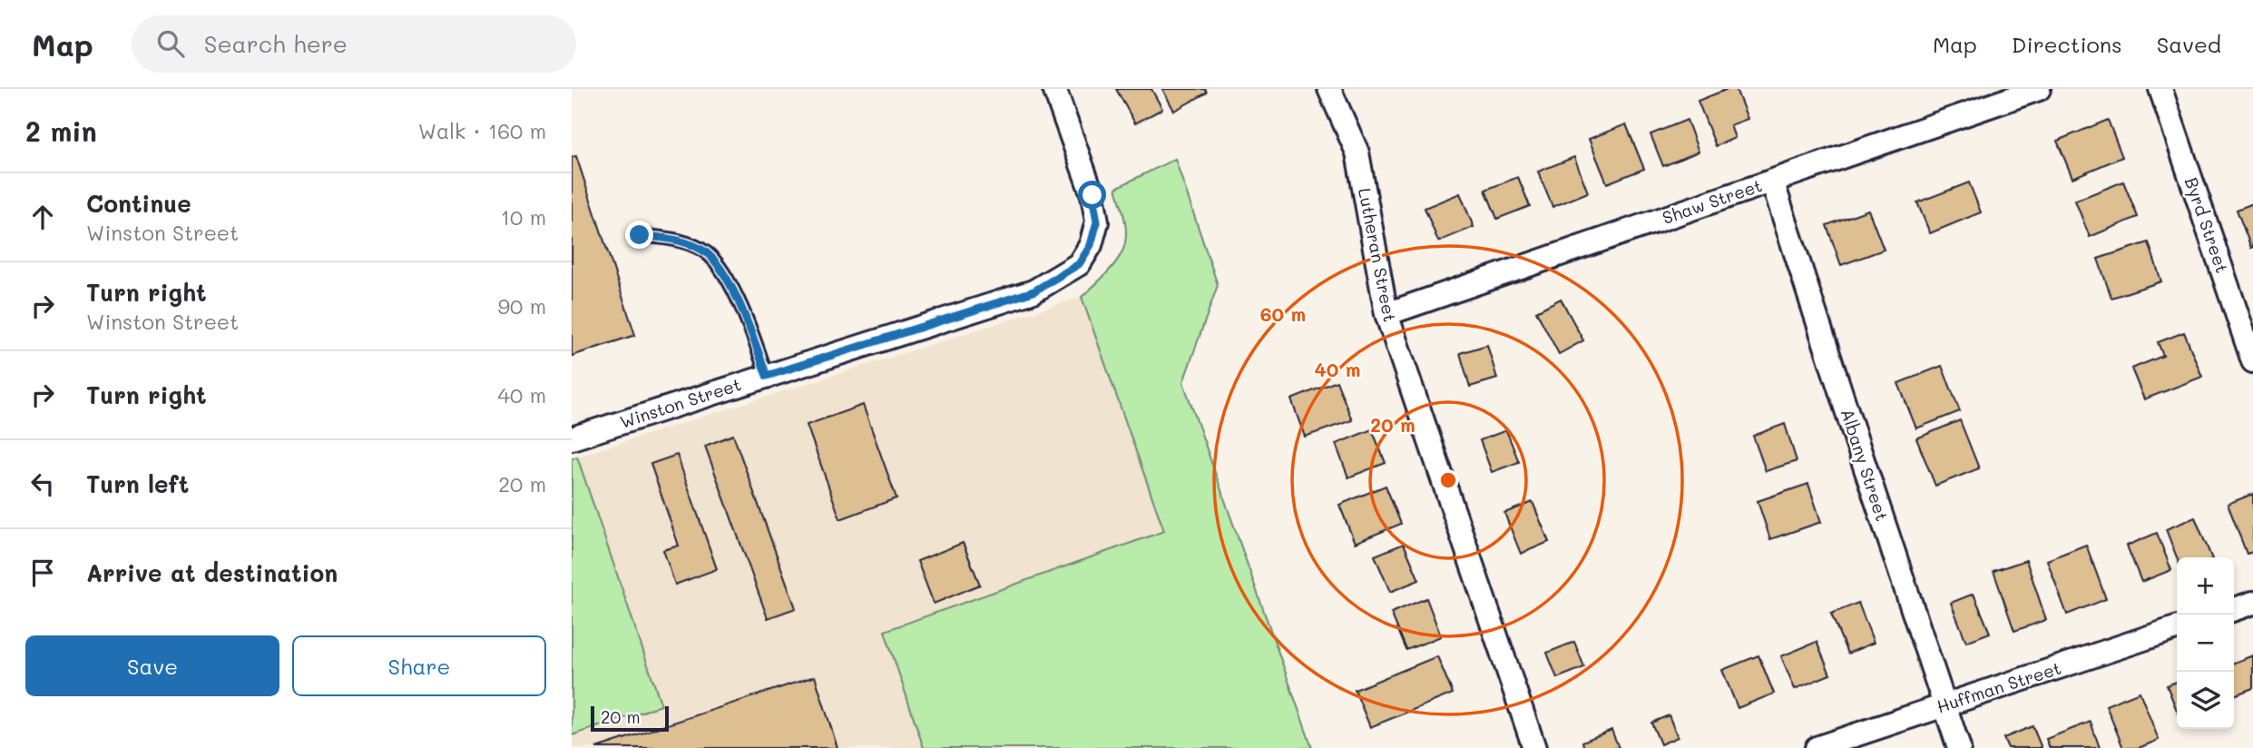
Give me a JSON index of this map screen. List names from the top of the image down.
{
  "streets": {
    "street": [
      "Shaw Street",
      "Byrd Street",
      "Lutheran Street",
      "Winston Street",
      "Albany Street",
      "Huffman Street"
    ]
  },
  "crossings": [
    ["Shaw Street", "Lutheran Street"],
    ["Shaw Street", "Albany Street"],
    ["Albany Street", "Huffman Street"]
  ],
  "scale_bar": "20 m",
  "page": {
    "header": "Map",
    "search": "Search here",
    "nav": ["Map", "Directions", "Saved"],
    "heading": ["2 min", "Walk · 160 m"],
    "list": [
      ["Continue", "Winston Street", "10 m"],
      ["Turn right", "Winston Street", "90 m"],
      ["Turn right", "40 m"],
      ["Turn left", "20 m"],
      "Arrive at destination"
    ],
    "map_buttons": ["+", "−"],
    "buttons": ["Save", "Share"],
    "scale": "20 m"
  },
  "rings": ["60 m", "40 m", "20 m"]
}
